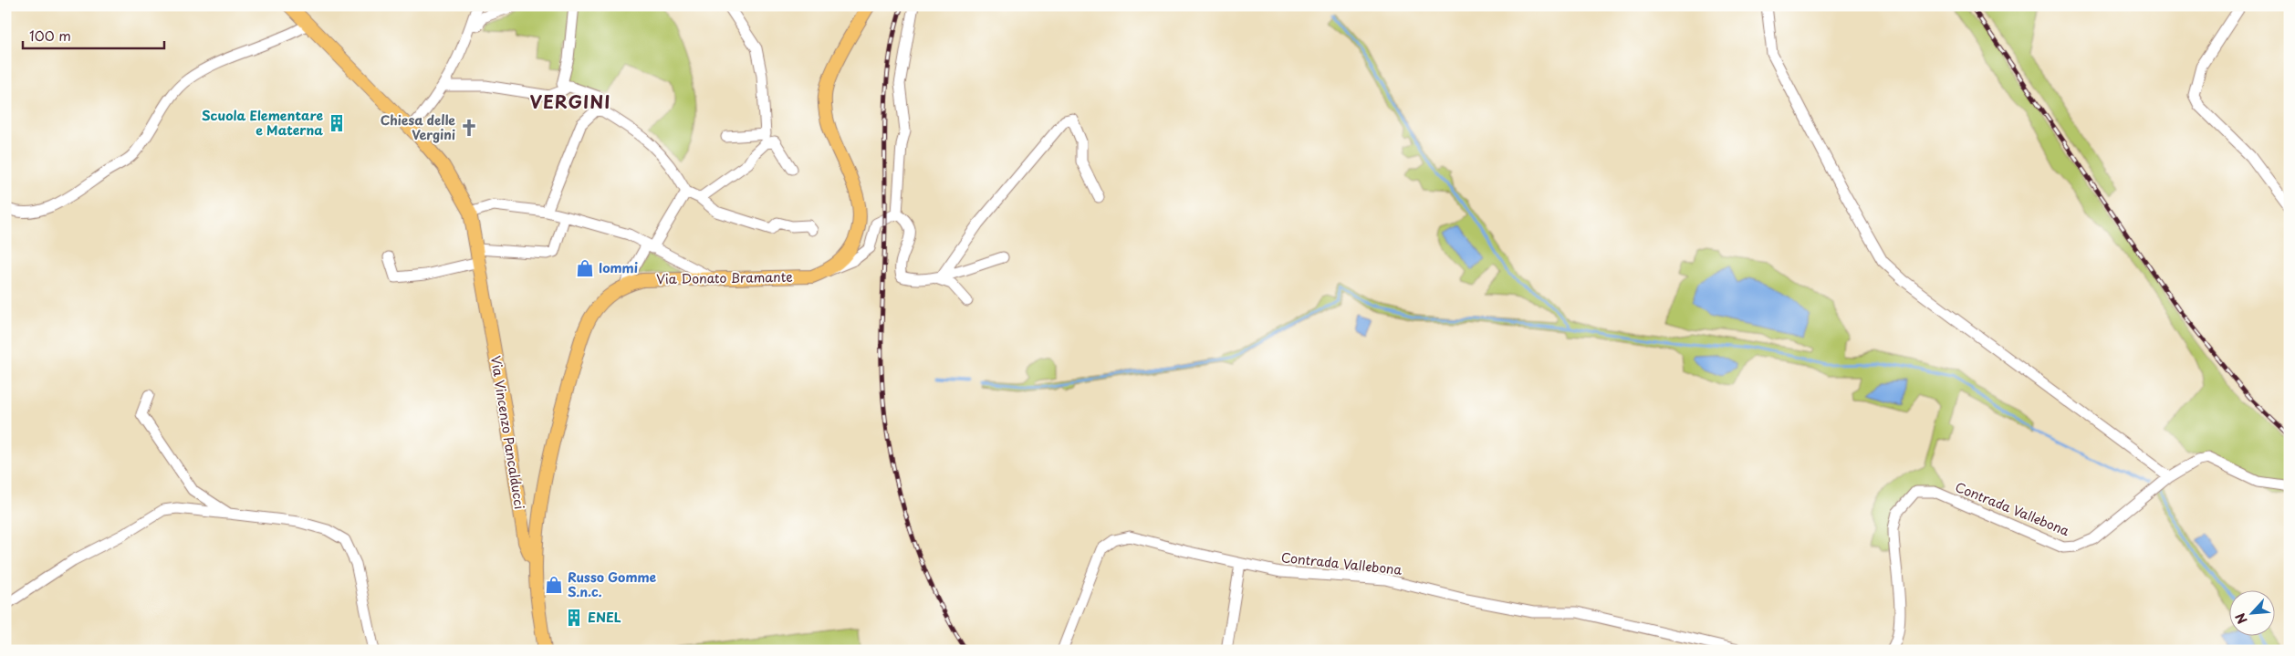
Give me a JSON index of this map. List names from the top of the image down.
{
  "streets": {
    "main road": ["Via Donato Bramante", "Via Vincenzo Pancalducci"],
    "street": ["Contrada Vallebona"]
  },
  "crossings": [
    ["Via Donato Bramante", "Via Vincenzo Pancalducci"]
  ],
  "districts": ["VERGINI"],
  "places": {
    "building": ["Scuola Elementare e Materna", "ENEL"],
    "church": ["Chiesa delle Vergini"],
    "shop": ["Iommi", "Russo Gomme S.n.c."]
  },
  "scale_bar": "100 m",
  "north": "bottom left"
}
